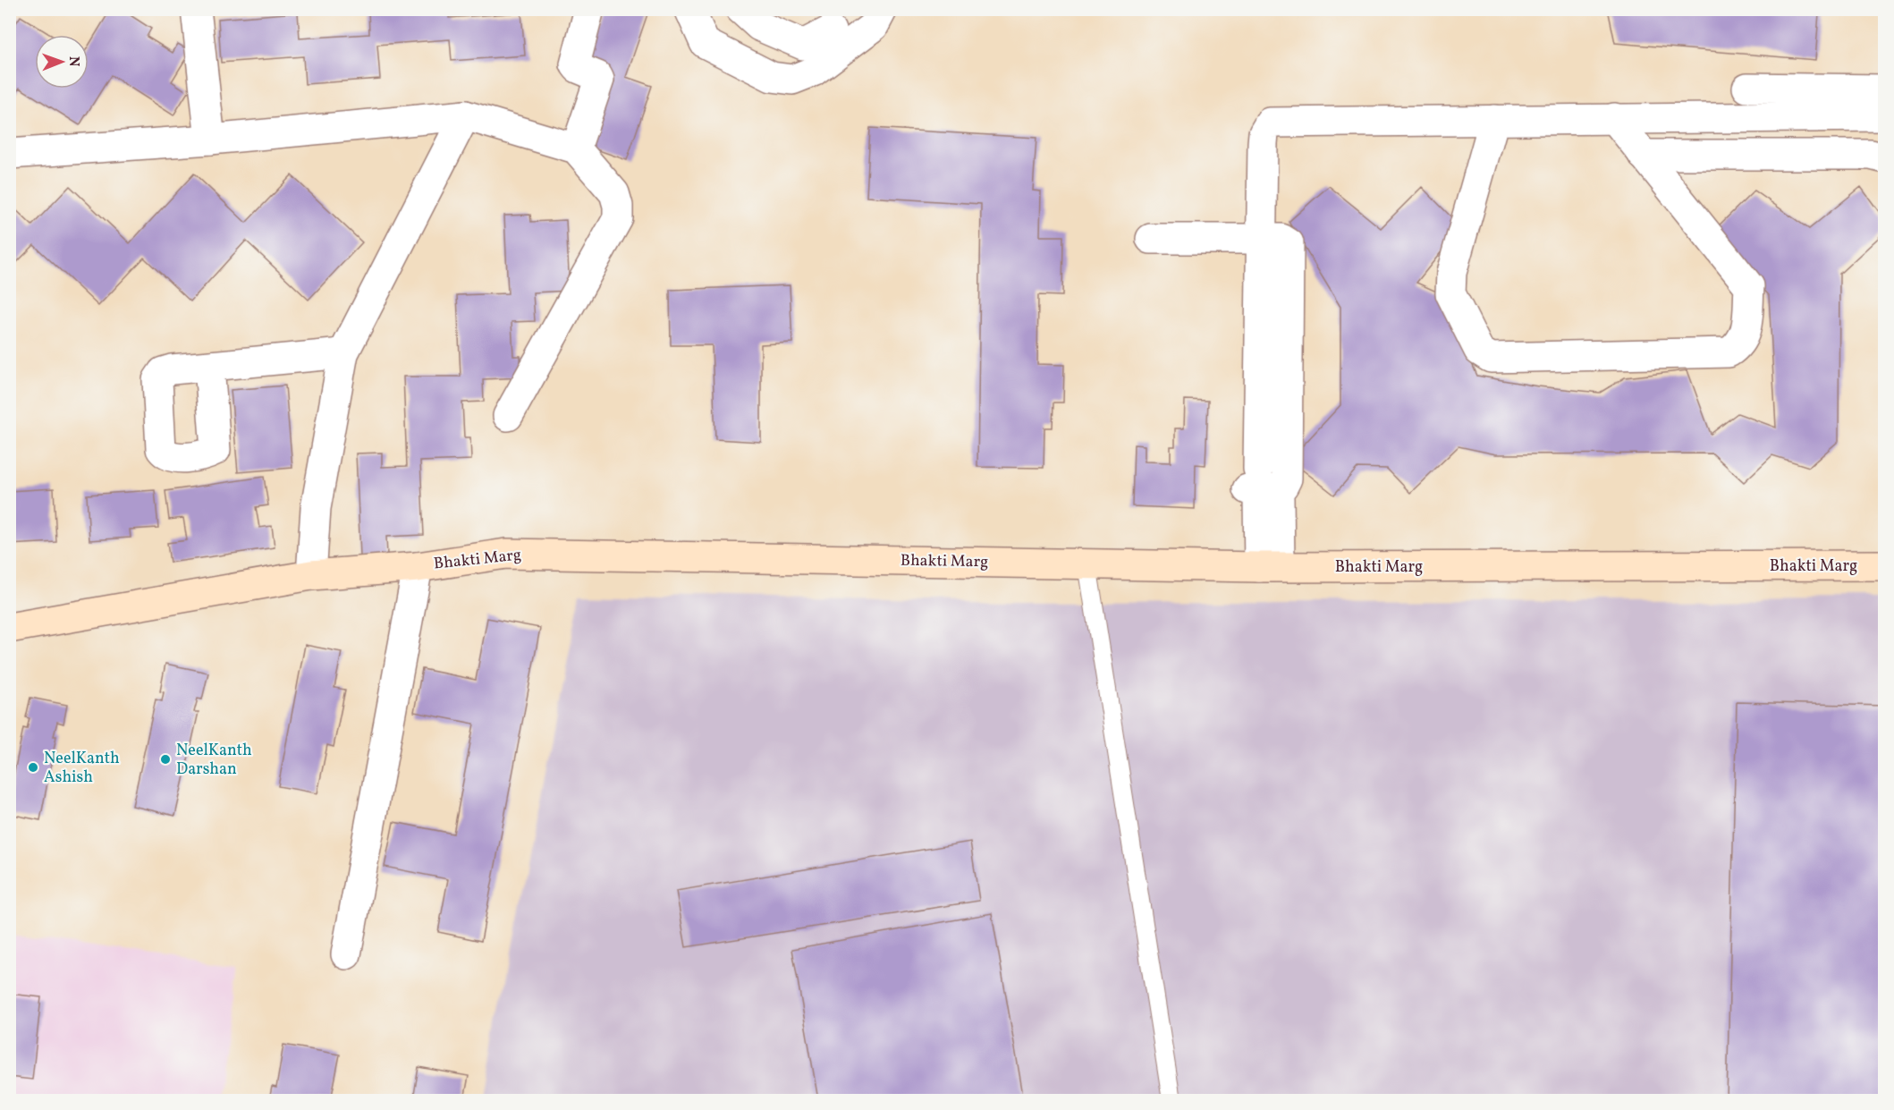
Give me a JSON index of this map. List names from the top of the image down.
{
  "streets": {
    "main road": ["Bhakti Marg"]
  },
  "places": ["NeelKanth Darshan", "NeelKanth Ashish"],
  "north": "right"
}
